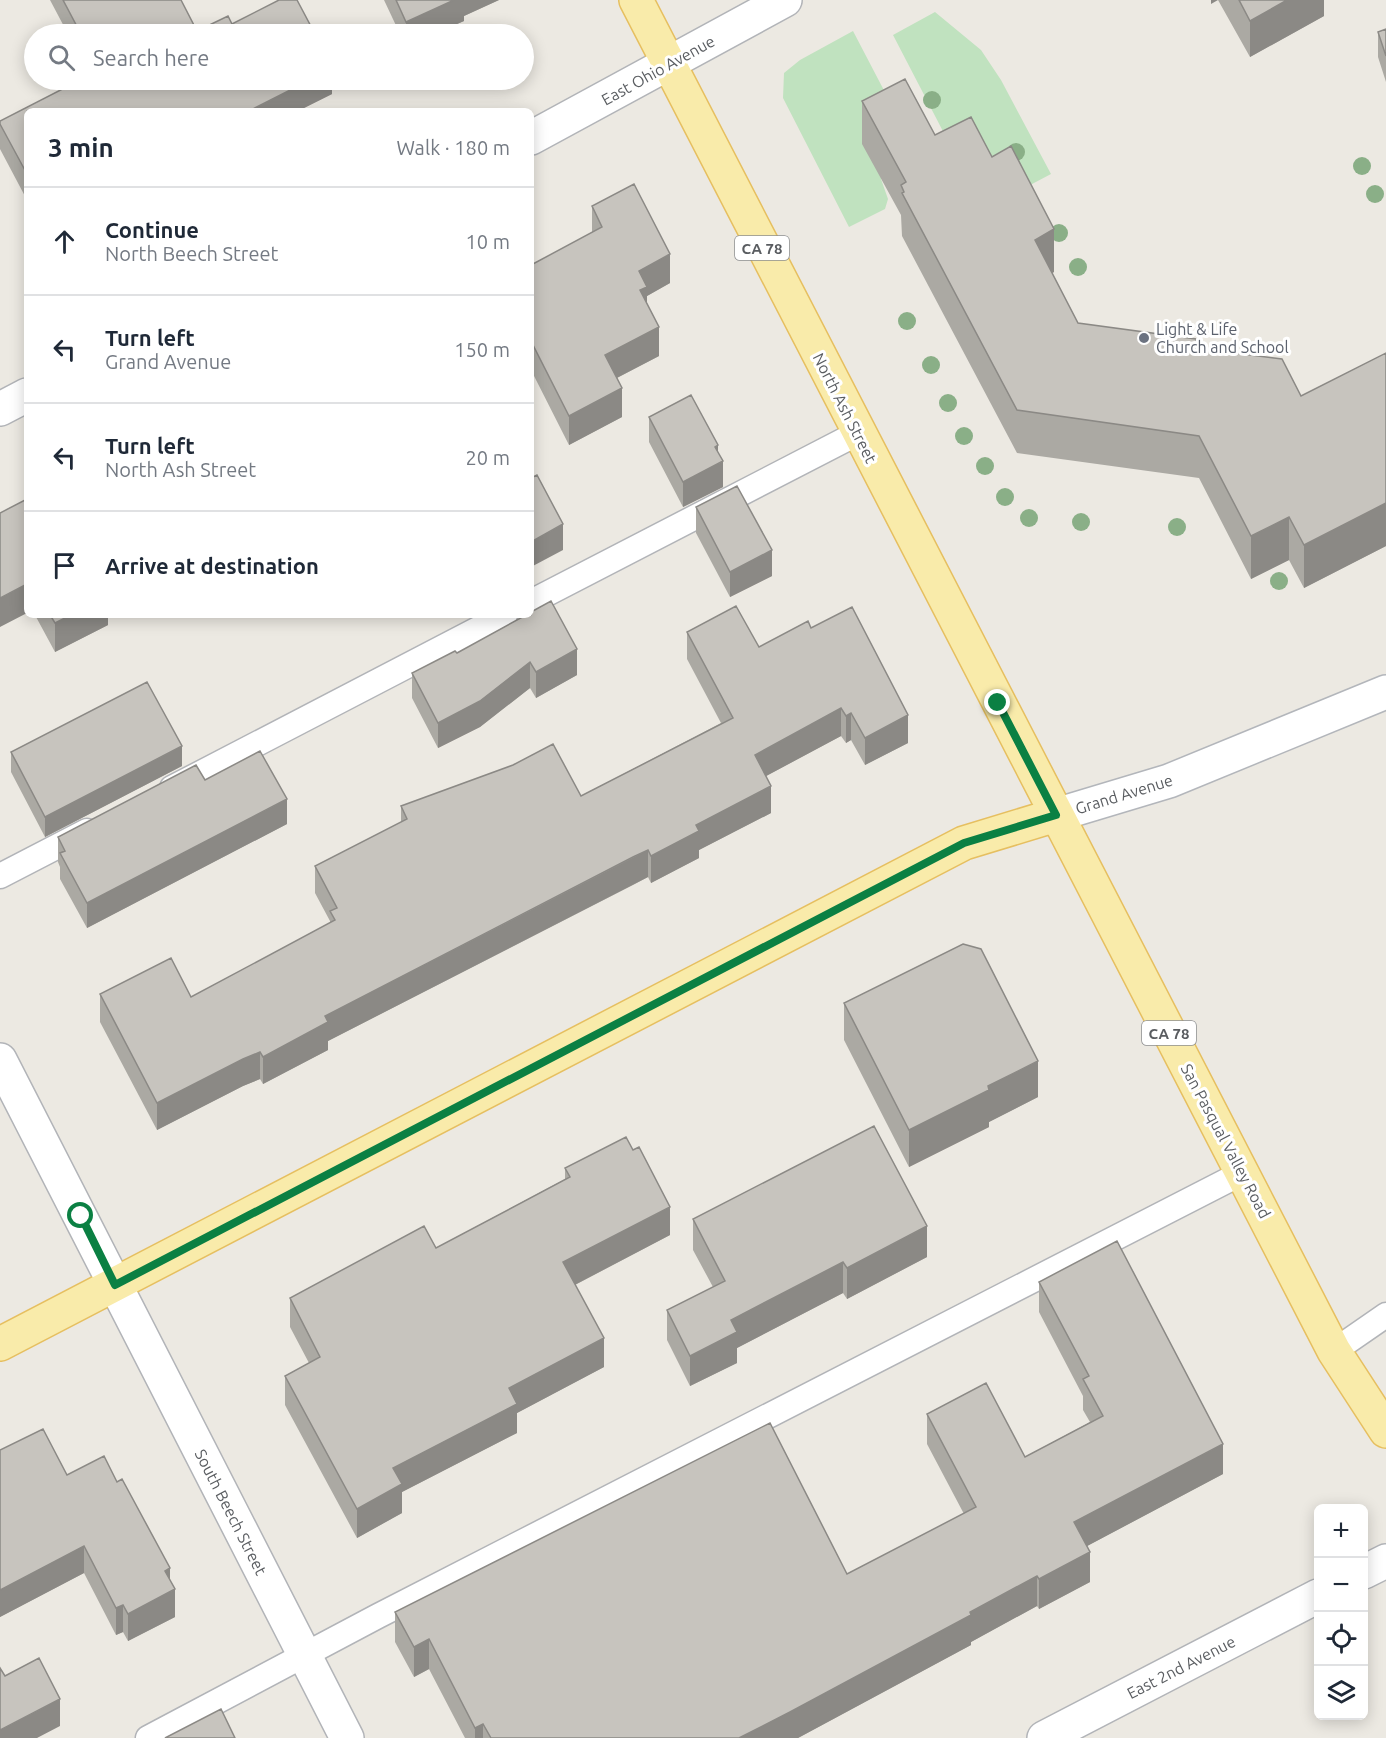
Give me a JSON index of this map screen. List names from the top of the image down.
{
  "streets": {
    "main road": [
      "CA 78",
      "North Ash Street",
      "Grand Avenue",
      "San Pasqual Valley Road"
    ],
    "street": ["East Ohio Avenue", "South Beech Street", "East 2nd Avenue"]
  },
  "crossings": [
    ["East Ohio Avenue", "North Ash Street"],
    ["North Ash Street", "Grand Avenue"],
    ["North Ash Street", "San Pasqual Valley Road"],
    ["Grand Avenue", "San Pasqual Valley Road"],
    ["Grand Avenue", "South Beech Street"]
  ],
  "places": ["Light & Life Church and School"],
  "page": {
    "search": "Search here",
    "heading": ["3 min", "Walk · 180 m"],
    "list": [
      ["Continue", "North Beech Street", "10 m"],
      ["Turn left", "Grand Avenue", "150 m"],
      ["Turn left", "North Ash Street", "20 m"],
      "Arrive at destination"
    ],
    "map_buttons": ["+", "−"]
  }
}
